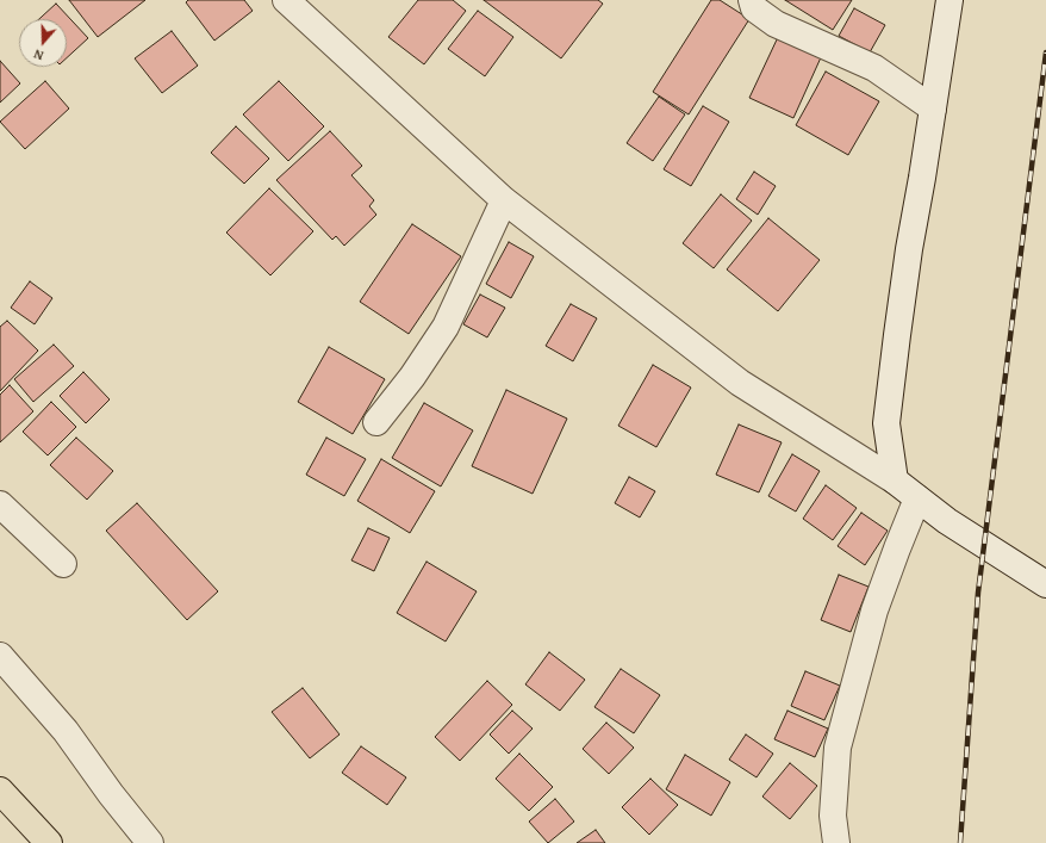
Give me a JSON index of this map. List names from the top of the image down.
{
  "north": "bottom"
}
